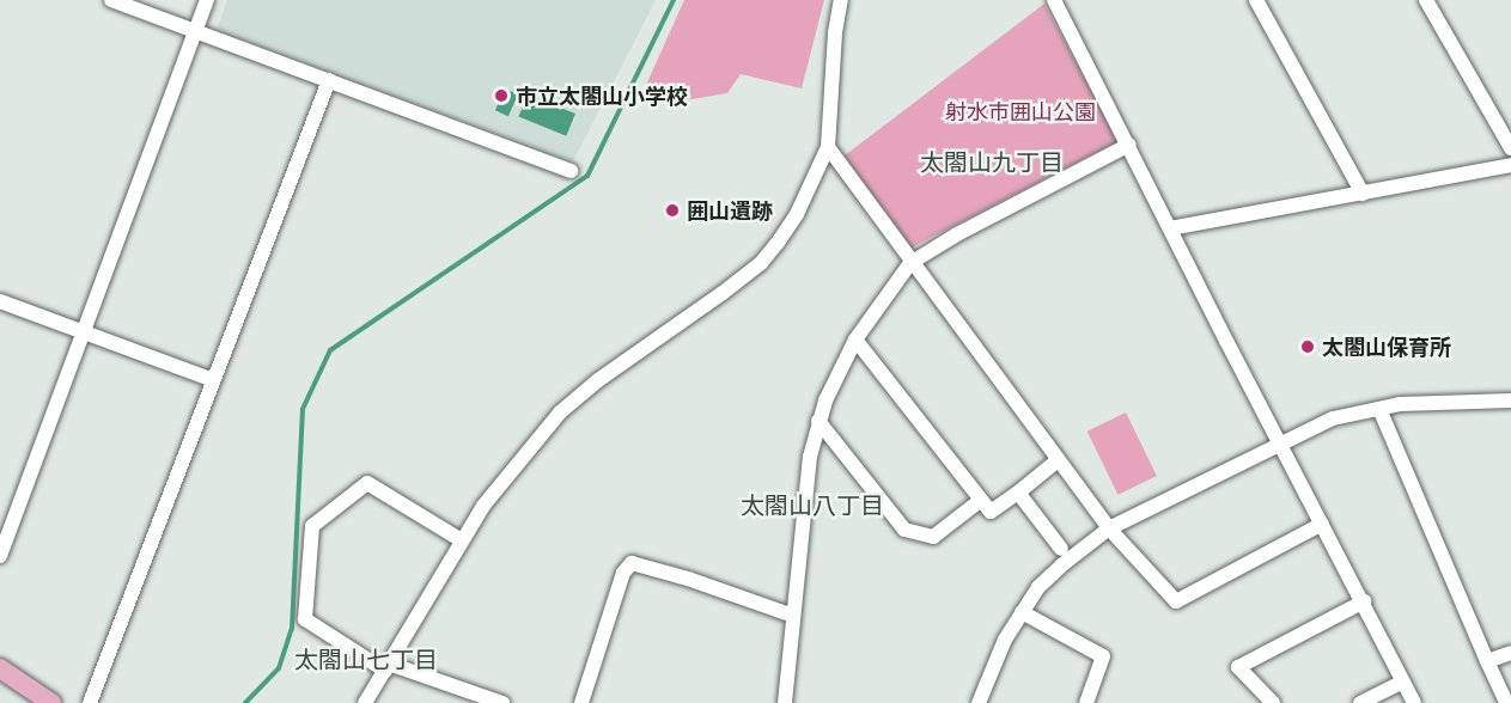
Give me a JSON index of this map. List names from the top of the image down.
{
  "districts": ["太閤山九丁目", "太閤山八丁目", "太閤山七丁目"],
  "parks": ["射水市囲山公園"],
  "places": ["市立太閤山小学校", "囲山遺跡", "太閤山保育所"]
}
